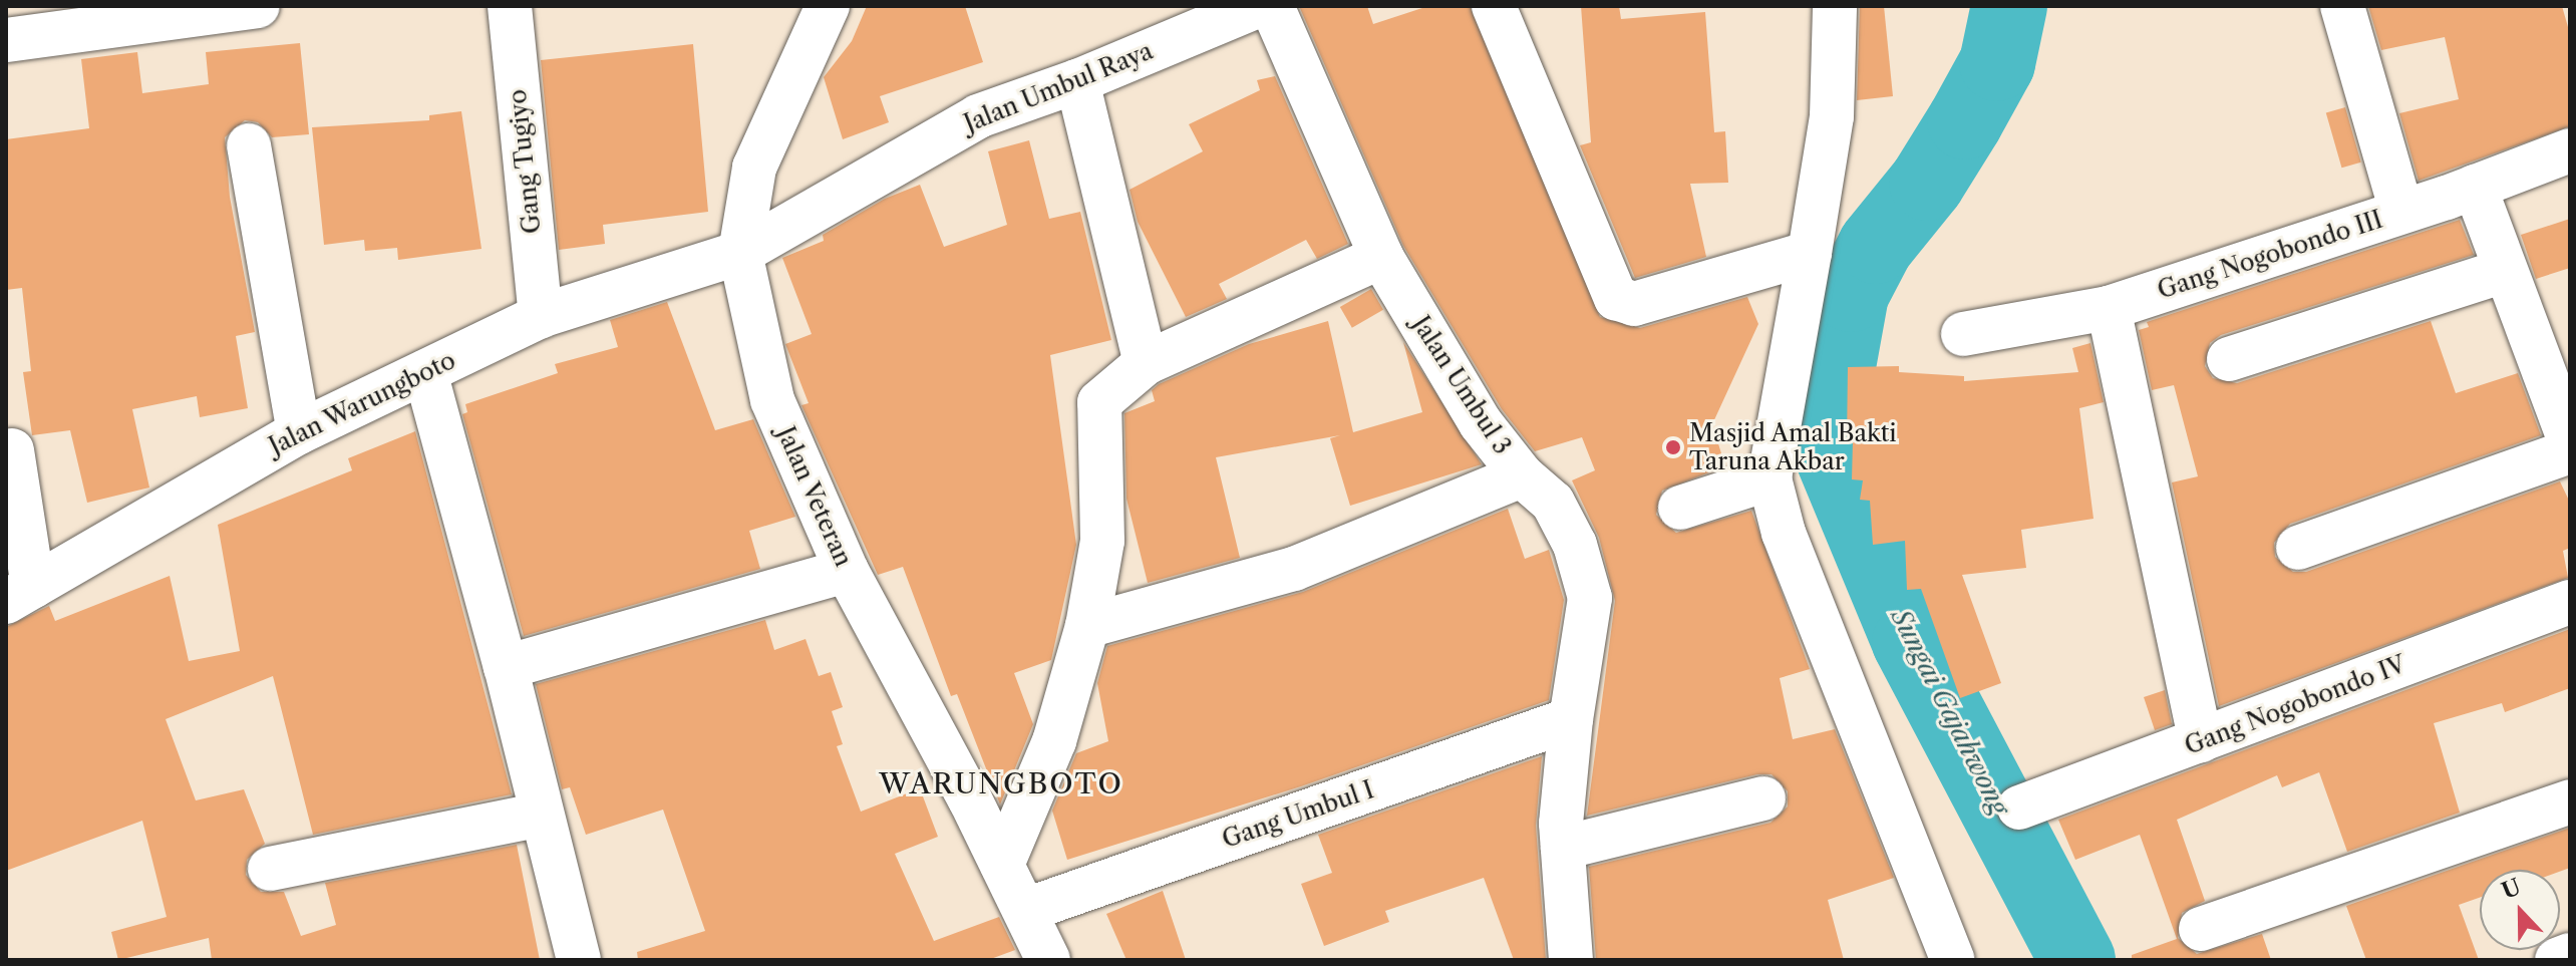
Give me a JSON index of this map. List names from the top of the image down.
{
  "streets": {
    "street": [
      "Jalan Umbul Raya",
      "Gang Tugiyo",
      "Gang Nogobondo III",
      "Jalan Umbul 3",
      "Jalan Warungboto",
      "Jalan Veteran",
      "Gang Nogobondo IV",
      "Gang Umbul I"
    ]
  },
  "crossings": [
    ["Jalan Umbul Raya", "Jalan Warungboto"],
    ["Jalan Umbul Raya", "Jalan Veteran"],
    ["Gang Tugiyo", "Jalan Warungboto"],
    ["Jalan Umbul 3", "Gang Umbul I"],
    ["Jalan Warungboto", "Jalan Veteran"],
    ["Jalan Veteran", "Gang Umbul I"]
  ],
  "districts": ["WARUNGBOTO"],
  "water": ["Sungai Gajahwong"],
  "places": ["Masjid Amal Bakti Taruna Akbar"],
  "north": "top"
}
